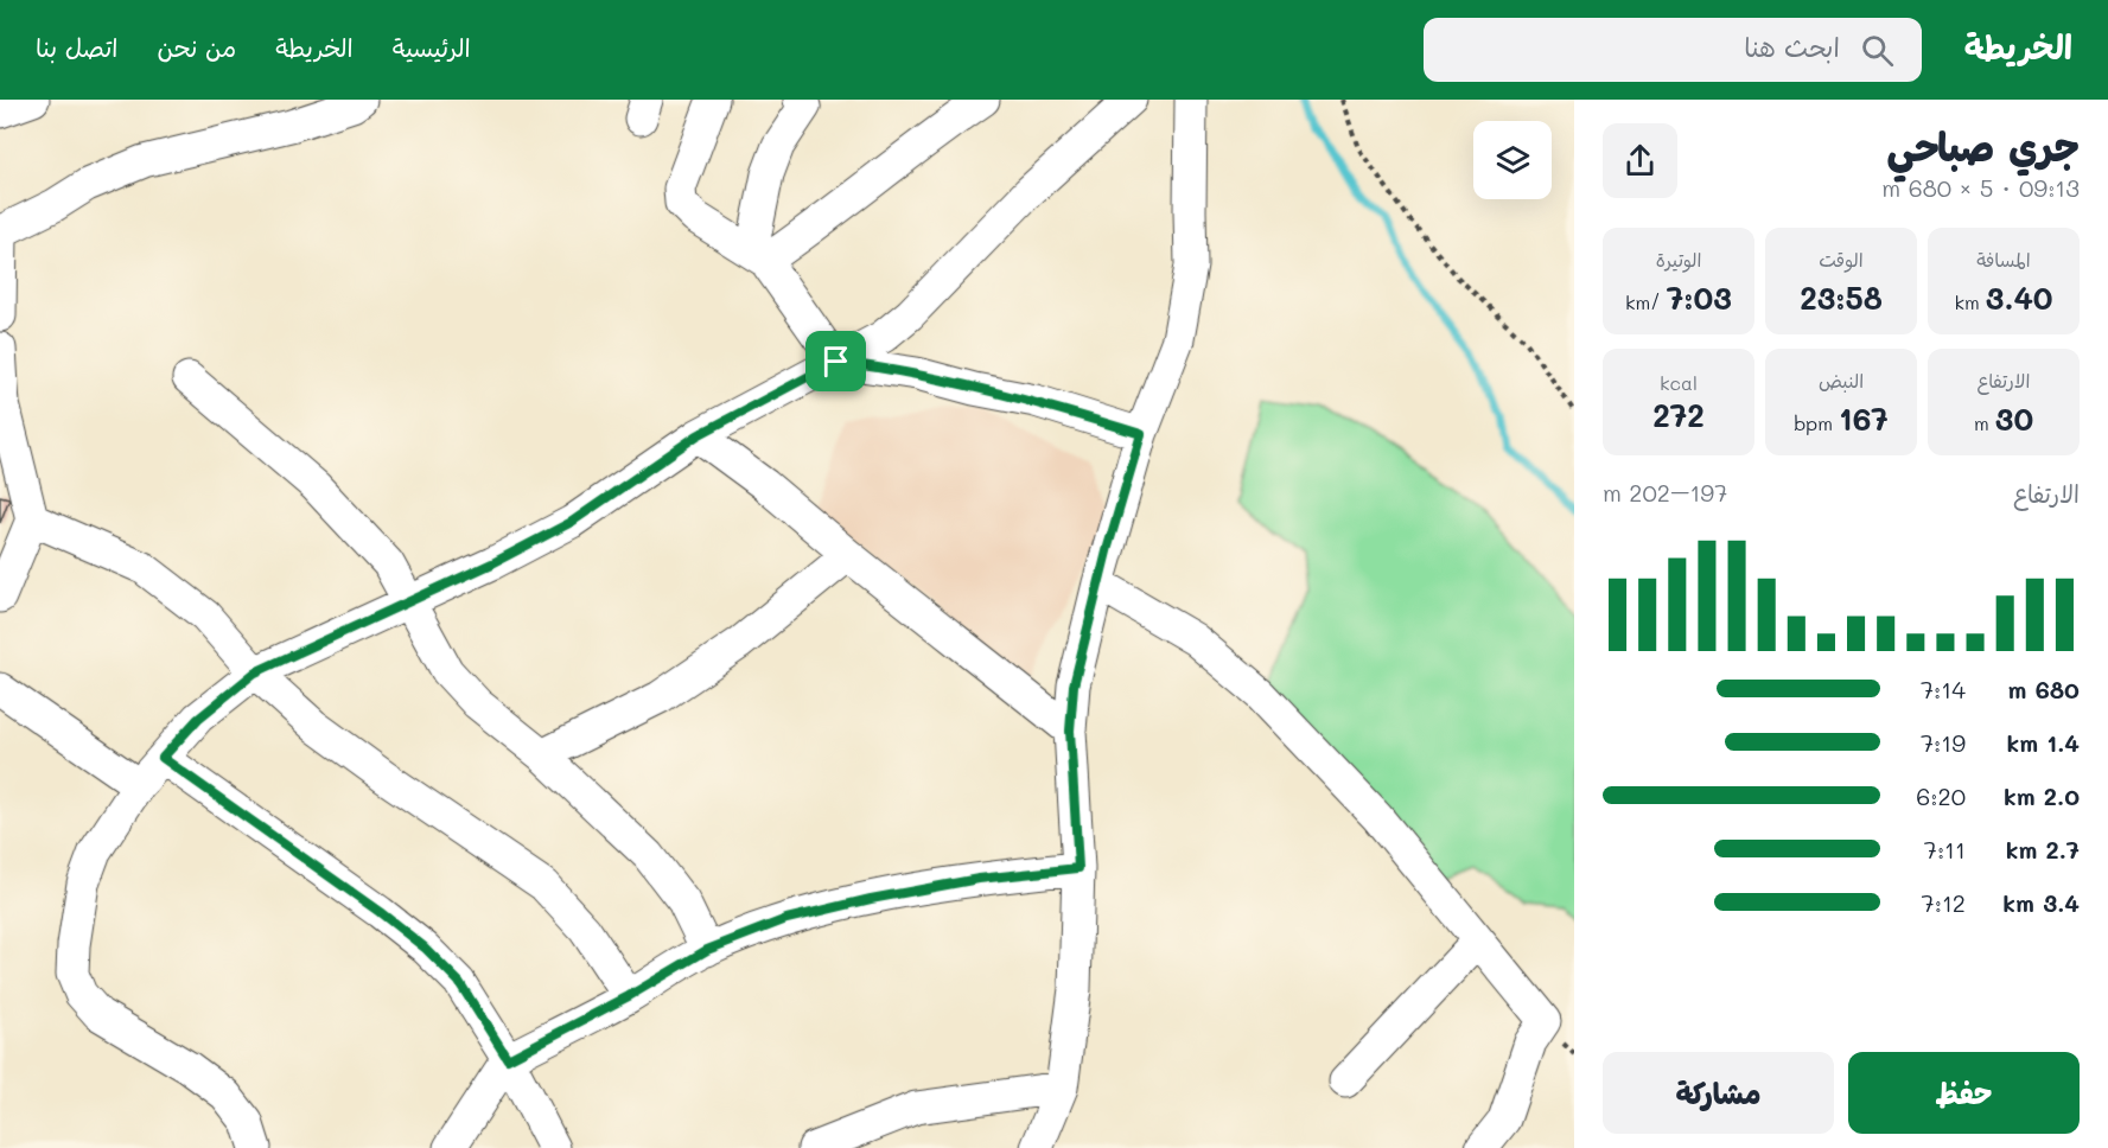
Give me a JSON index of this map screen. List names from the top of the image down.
{
  "page": {
    "header": "الخريطة",
    "search": "ابحث هنا",
    "nav": [
      "الرئيسية",
      "الخريطة",
      "من نحن",
      "اتصل بنا"
    ],
    "heading": ["جري صباحي", "09:13 · 5 × 680 m"],
    "stats": [
      ["المسافة", "3.40 km"],
      ["الوقت", "23:58"],
      ["الوتيرة", "7:03 /km"],
      ["الارتفاع", "30 m"],
      ["النبض", "167 bpm"],
      ["kcal", "272"]
    ],
    "chart": ["الارتفاع", "197–202 m"],
    "list": [
      {
        "name": "680 m",
        "note": "7:14"
      },
      {
        "name": "1.4 km",
        "note": "7:19"
      },
      {
        "name": "2.0 km",
        "note": "6:20"
      },
      {
        "name": "2.7 km",
        "note": "7:11"
      },
      {
        "name": "3.4 km",
        "note": "7:12"
      }
    ],
    "buttons": ["حفظ", "مشاركة"]
  }
}
